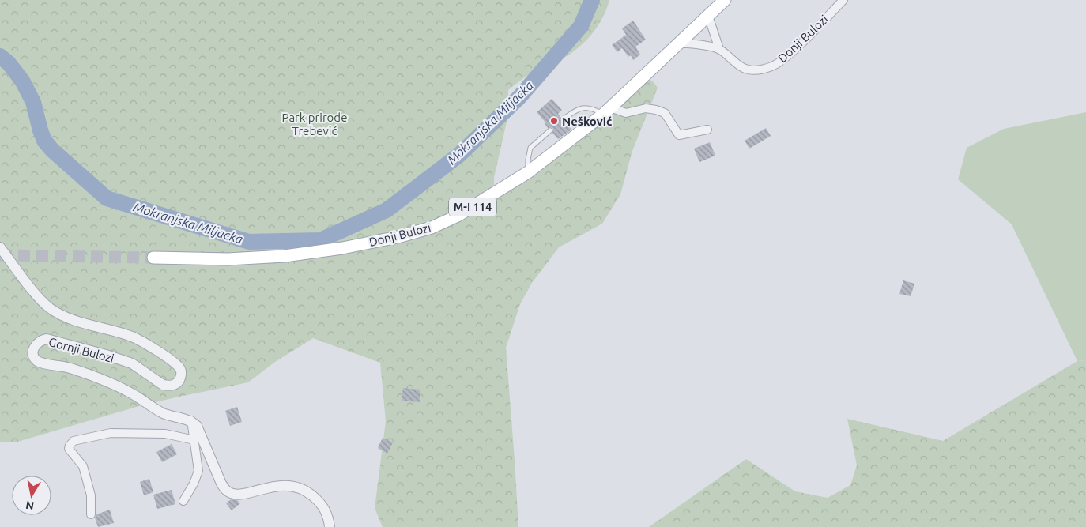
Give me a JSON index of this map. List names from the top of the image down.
{
  "streets": {
    "main road": ["Donji Bulozi", "M-I 114"],
    "street": ["Gornji Bulozi"]
  },
  "water": ["Mokranjska Miljacka"],
  "parks": ["Park prirode Trebević"],
  "places": ["Nešković"],
  "north": "bottom"
}
